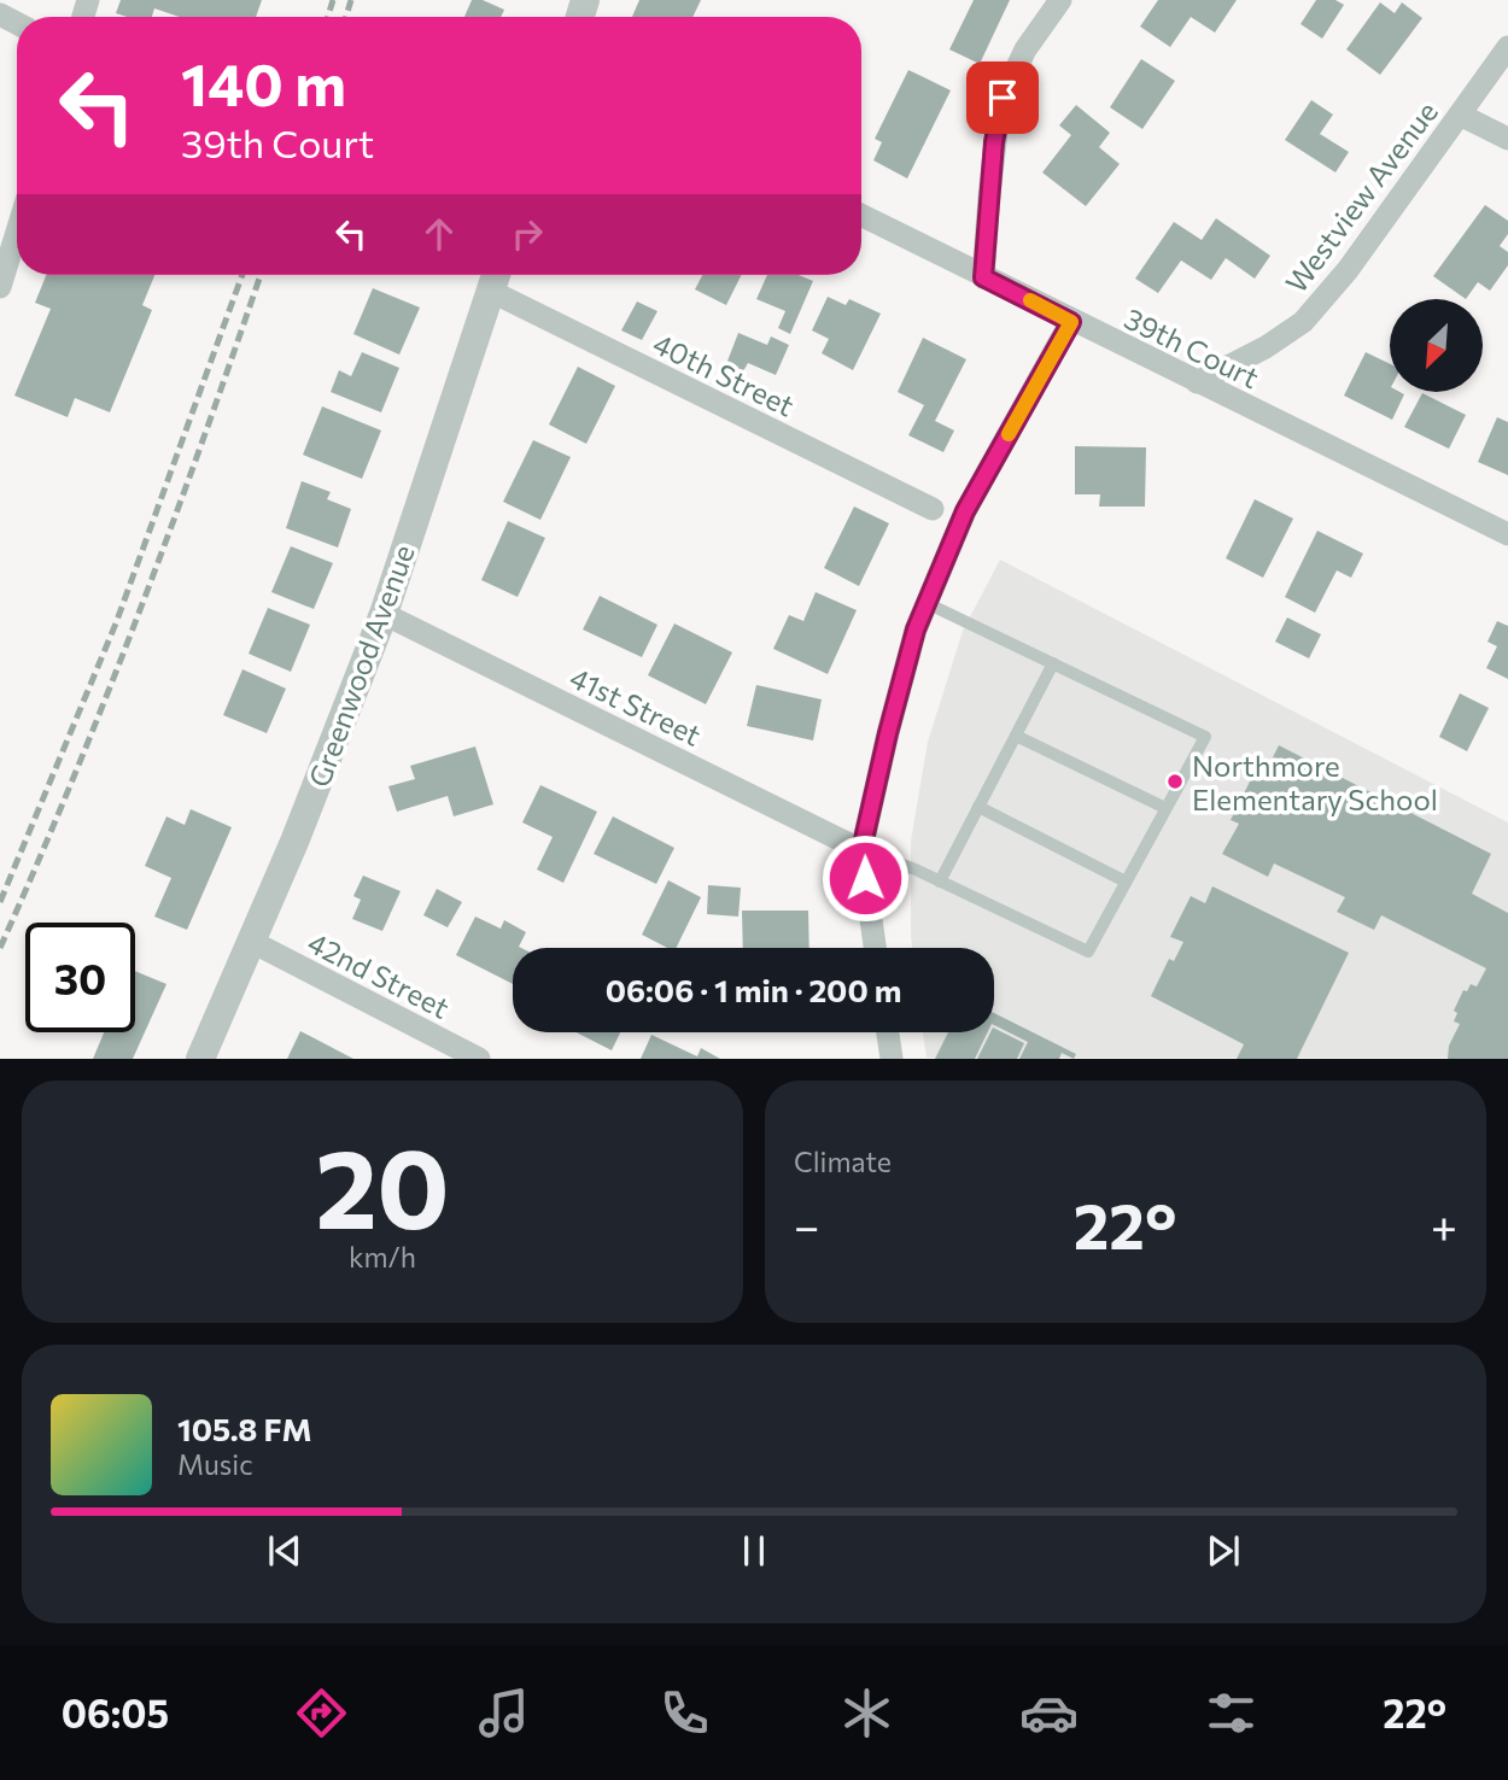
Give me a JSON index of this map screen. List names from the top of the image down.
{
  "streets": {
    "street": [
      "Westview Avenue",
      "39th Court",
      "40th Street",
      "Greenwood Avenue",
      "41st Street",
      "42nd Street"
    ]
  },
  "crossings": [
    ["Westview Avenue", "39th Court"],
    ["40th Street", "Greenwood Avenue"],
    ["Greenwood Avenue", "41st Street"],
    ["Greenwood Avenue", "42nd Street"]
  ],
  "places": ["Northmore Elementary School"],
  "north": "bottom left",
  "page": {
    "turn": ["140 m", "39th Court"],
    "limit": "30",
    "trip": "06:06 · 1 min · 200 m",
    "tile": [
      ["20", "km/h"],
      "Climate"
    ],
    "heat": ["−", "22°", "+"],
    "song": ["105.8 FM", "Music"],
    "tabs": ["06:05", "22°"]
  }
}
